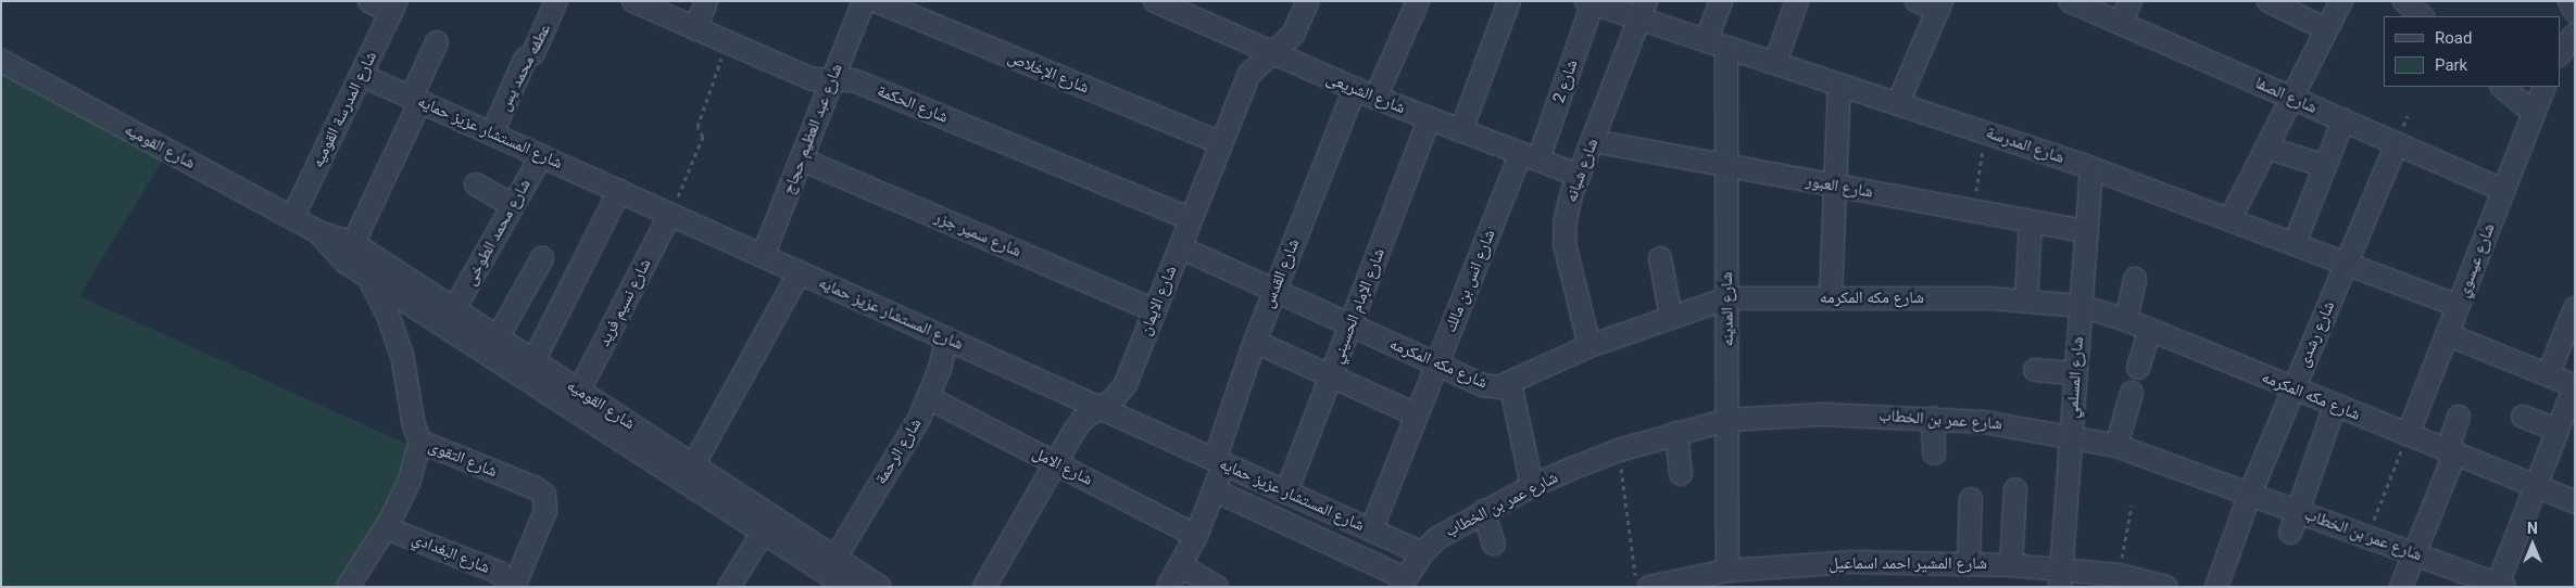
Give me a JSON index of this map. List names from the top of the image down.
{
  "streets": {
    "street": [
      "عطفه محمد يس",
      "شارع الإخلاص",
      "شارع 2",
      "شارع الشريعى",
      "شارع الصفا",
      "شارع الحكمة",
      "شارع المدرسة القوميه",
      "شارع عبد العظيم حجاج",
      "شارع المستشار عزيز حمايه",
      "شارع المدرسة",
      "شارع القوميه",
      "شارع شبانه",
      "شارع العبور",
      "شارع محمد الطوخى",
      "شارع سمير جزر",
      "شارع عيسوي",
      "شارع القدس",
      "شارع انس بن مالك",
      "شارع مكه المكرمه",
      "شارع الايمان",
      "شارع نسيم فريد",
      "شارع الإمام الحسيني",
      "شارع المدينه",
      "شارع رشدى",
      "شارع المسلمي",
      "شارع عمر بن الخطاب",
      "شارع الرحمة",
      "شارع التقوى",
      "شارع الامل",
      "شارع البغدادي",
      "شارع المشير احمد اسماعيل"
    ]
  },
  "crossings": [
    ["عطفه محمد يس", "شارع المستشار عزيز حمايه"],
    ["شارع الإخلاص", "شارع الايمان"],
    ["شارع 2", "شارع الشريعى"],
    ["شارع 2", "شارع المدرسة"],
    ["شارع 2", "شارع انس بن مالك"],
    ["شارع الشريعى", "شارع شبانه"],
    ["شارع الشريعى", "شارع القدس"],
    ["شارع الشريعى", "شارع انس بن مالك"],
    ["شارع الشريعى", "شارع الايمان"],
    ["شارع الشريعى", "شارع الإمام الحسيني"],
    ["شارع الصفا", "شارع عيسوي"],
    ["شارع الصفا", "شارع رشدى"],
    ["شارع الحكمة", "شارع عبد العظيم حجاج"],
    ["شارع الحكمة", "شارع الايمان"],
    ["شارع المدرسة القوميه", "شارع المستشار عزيز حمايه"],
    ["شارع المدرسة القوميه", "شارع القوميه"],
    ["شارع عبد العظيم حجاج", "شارع المستشار عزيز حمايه"],
    ["شارع عبد العظيم حجاج", "شارع سمير جزر"],
    ["شارع المستشار عزيز حمايه", "شارع محمد الطوخى"],
    ["شارع المستشار عزيز حمايه", "شارع القدس"],
    ["شارع المستشار عزيز حمايه", "شارع انس بن مالك"],
    ["شارع المستشار عزيز حمايه", "شارع الايمان"],
    ["شارع المستشار عزيز حمايه", "شارع نسيم فريد"],
    ["شارع المستشار عزيز حمايه", "شارع الإمام الحسيني"],
    ["شارع المستشار عزيز حمايه", "شارع عمر بن الخطاب"],
    ["شارع المستشار عزيز حمايه", "شارع الرحمة"],
    ["شارع المدرسة", "شارع شبانه"],
    ["شارع المدرسة", "شارع عيسوي"],
    ["شارع المدرسة", "شارع المدينه"],
    ["شارع المدرسة", "شارع رشدى"],
    ["شارع المدرسة", "شارع المسلمي"],
    ["شارع القوميه", "شارع محمد الطوخى"],
    ["شارع القوميه", "شارع نسيم فريد"],
    ["شارع القوميه", "شارع الرحمة"],
    ["شارع القوميه", "شارع التقوى"],
    ["شارع شبانه", "شارع العبور"],
    ["شارع شبانه", "شارع مكه المكرمه"],
    ["شارع العبور", "شارع المدينه"],
    ["شارع العبور", "شارع المسلمي"],
    ["شارع سمير جزر", "شارع الايمان"],
    ["شارع عيسوي", "شارع مكه المكرمه"],
    ["شارع القدس", "شارع مكه المكرمه"],
    ["شارع القدس", "شارع الامل"],
    ["شارع انس بن مالك", "شارع مكه المكرمه"],
    ["شارع مكه المكرمه", "شارع الايمان"],
    ["شارع مكه المكرمه", "شارع الإمام الحسيني"],
    ["شارع مكه المكرمه", "شارع المدينه"],
    ["شارع مكه المكرمه", "شارع رشدى"],
    ["شارع مكه المكرمه", "شارع المسلمي"],
    ["شارع الايمان", "شارع الامل"],
    ["شارع المدينه", "شارع عمر بن الخطاب"],
    ["شارع المدينه", "شارع المشير احمد اسماعيل"],
    ["شارع رشدى", "شارع عمر بن الخطاب"],
    ["شارع المسلمي", "شارع عمر بن الخطاب"],
    ["شارع المسلمي", "شارع المشير احمد اسماعيل"],
    ["شارع الرحمة", "شارع الامل"]
  ],
  "legend": ["Road", "Park"],
  "north": "top"
}
